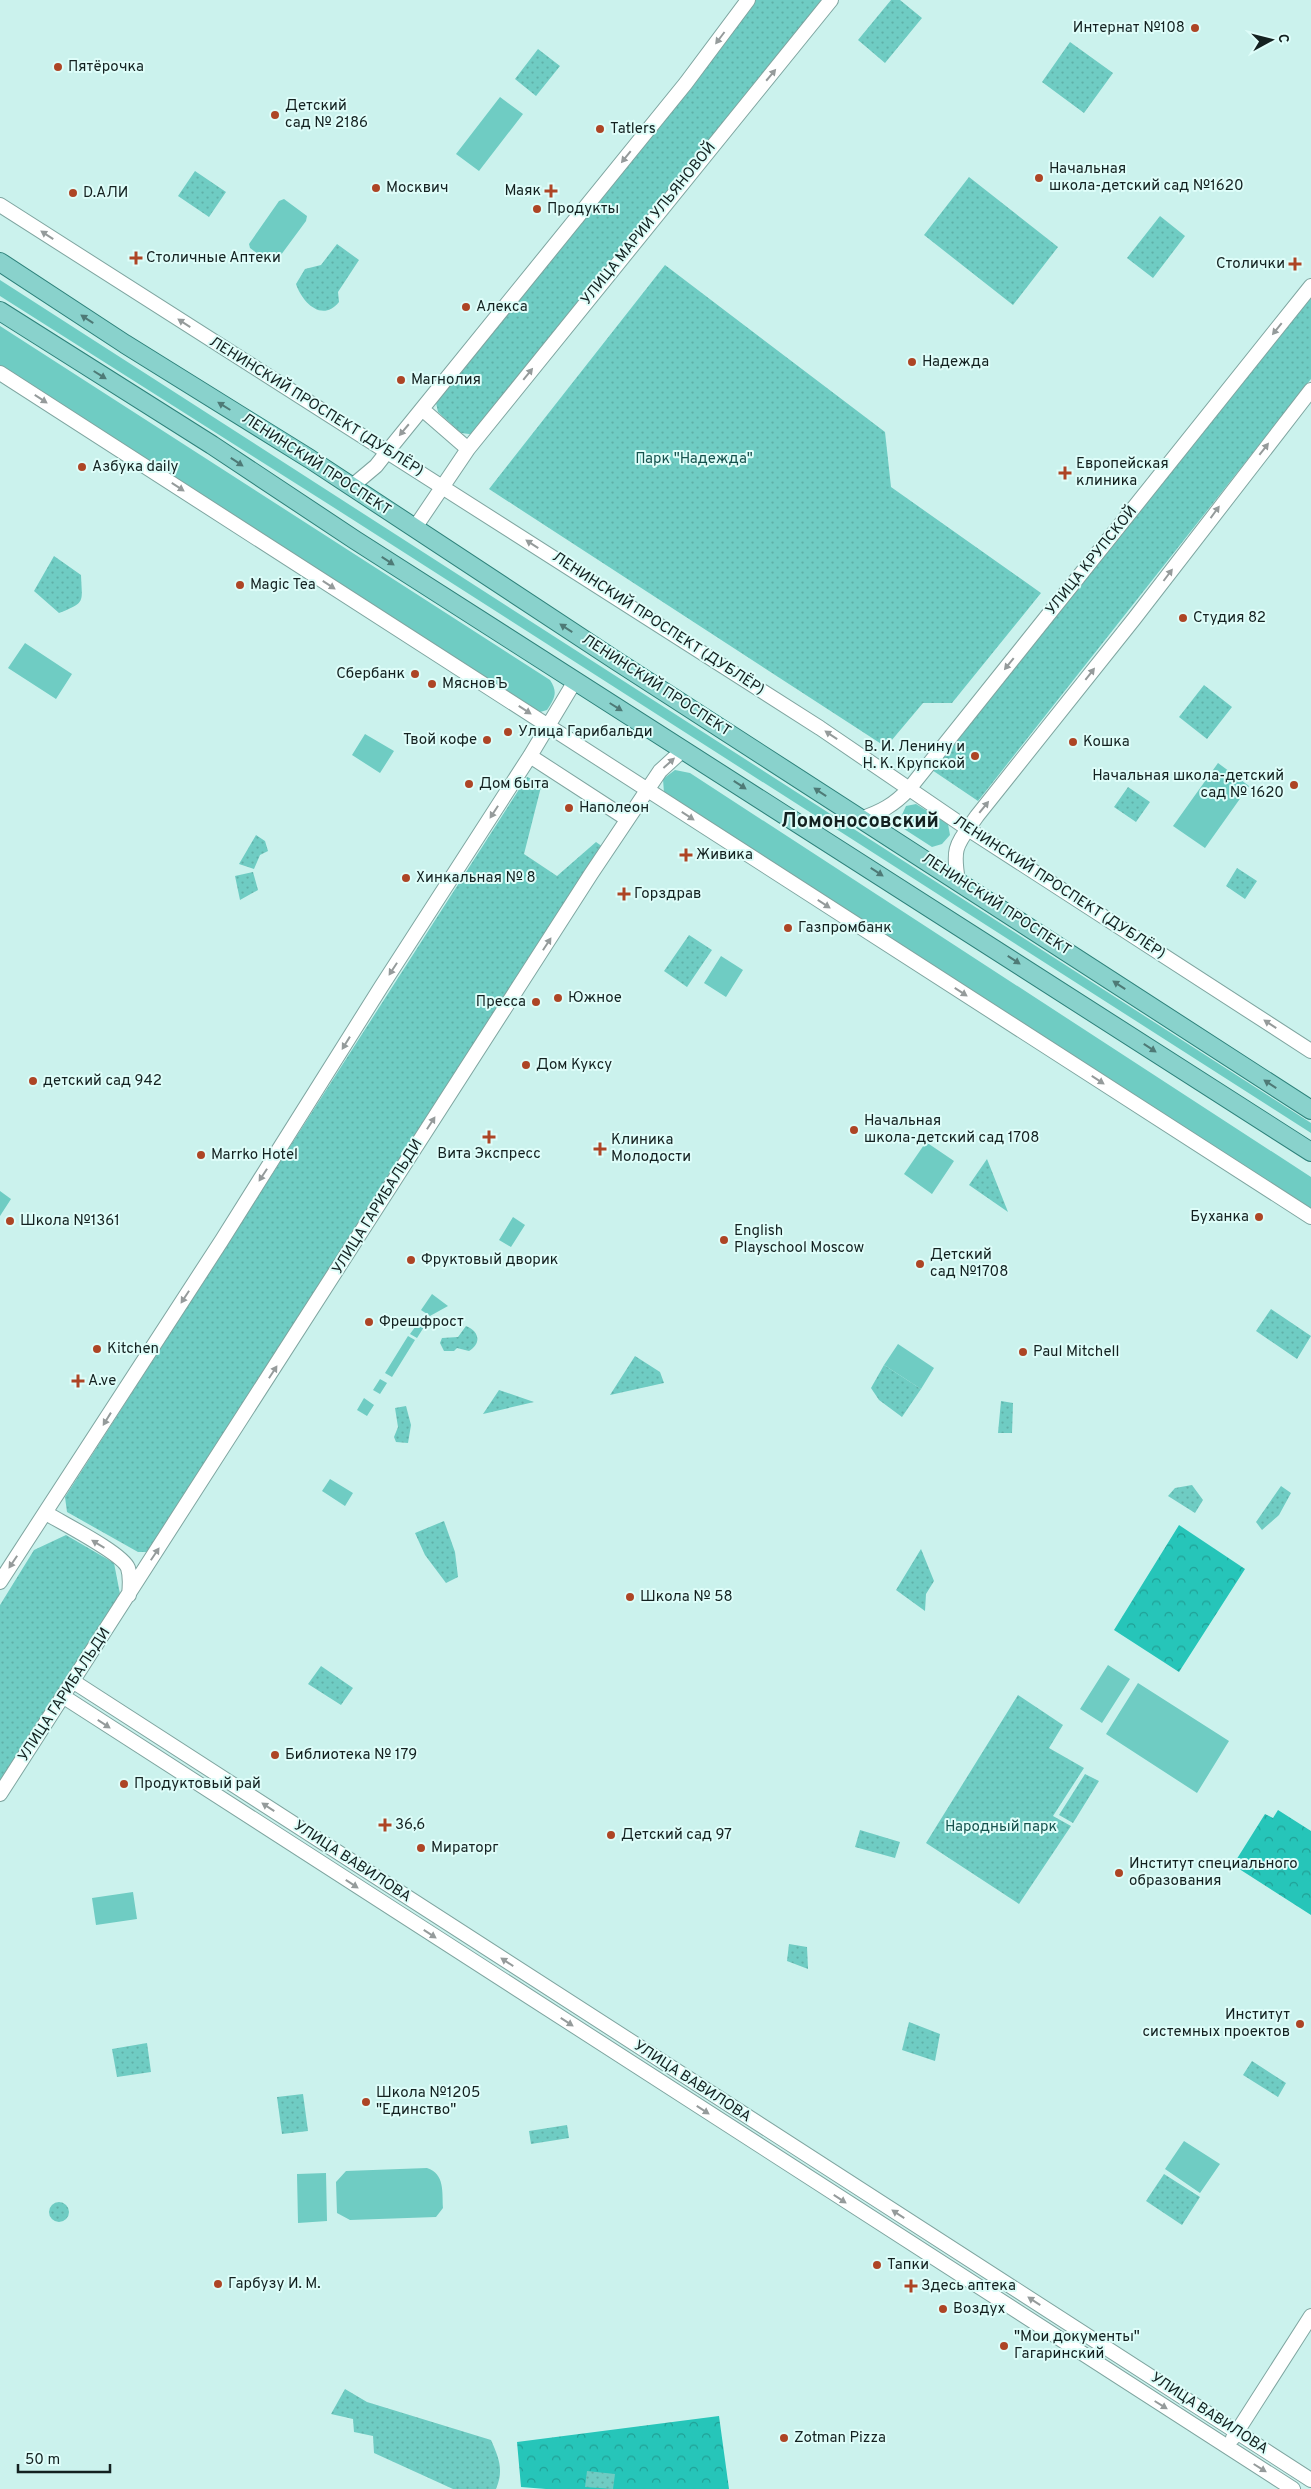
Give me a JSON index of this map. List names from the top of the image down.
{
  "streets": {
    "main road": ["ЛЕНИНСКИЙ ПРОСПЕКТ"],
    "street": [
      "УЛИЦА МАРИИ УЛЬЯНОВОЙ",
      "ЛЕНИНСКИЙ ПРОСПЕКТ (ДУБЛЁР)",
      "УЛИЦА КРУПСКОЙ",
      "УЛИЦА ГАРИБАЛЬДИ",
      "УЛИЦА ВАВИЛОВА"
    ]
  },
  "crossings": [
    ["УЛИЦА МАРИИ УЛЬЯНОВОЙ", "ЛЕНИНСКИЙ ПРОСПЕКТ (ДУБЛЁР)"],
    ["УЛИЦА МАРИИ УЛЬЯНОВОЙ", "ЛЕНИНСКИЙ ПРОСПЕКТ"],
    ["ЛЕНИНСКИЙ ПРОСПЕКТ (ДУБЛЁР)", "УЛИЦА КРУПСКОЙ"],
    ["ЛЕНИНСКИЙ ПРОСПЕКТ", "УЛИЦА КРУПСКОЙ"],
    ["УЛИЦА ГАРИБАЛЬДИ", "УЛИЦА ВАВИЛОВА"]
  ],
  "one_way": ["ЛЕНИНСКИЙ ПРОСПЕКТ (ДУБЛЁР)"],
  "districts": ["Ломоносовский"],
  "parks": ["Парк \"Надежда\"", "Народный парк"],
  "places": {
    "other": [
      "Интернат №108",
      "Пятёрочка",
      "Детский сад № 2186",
      "Tatlers",
      "Начальная школа-детский сад №1620",
      "Москвич",
      "D.АЛИ",
      "Продукты",
      "Алекса",
      "Надежда",
      "Магнолия",
      "Азбука daily",
      "Magic Tea",
      "Студия 82",
      "Сбербанк",
      "МясновЪ",
      "Улица Гарибальди",
      "Твой кофе",
      "Кошка",
      "В. И. Ленину и Н. К. Крупской",
      "Дом быта",
      "Начальная школа-детский сад № 1620",
      "Наполеон",
      "Хинкальная № 8",
      "Газпромбанк",
      "Южное",
      "Пресса",
      "Дом Куксу",
      "детский сад 942",
      "Начальная школа-детский сад 1708",
      "Marrko Hotel",
      "Буханка",
      "Школа №1361",
      "English Playschool Moscow",
      "Фруктовый дворик",
      "Детский сад №1708",
      "Фрешфрост",
      "Kitchen",
      "Paul Mitchell",
      "Школа № 58",
      "Библиотека № 179",
      "Продуктовый рай",
      "Детский сад 97",
      "Мираторг",
      "Институт специального образования",
      "Институт системных проектов",
      "Школа №1205 \"Единство\"",
      "Тапки",
      "Гарбузу И. М.",
      "Воздух",
      "\"Мои документы\" Гагаринский",
      "Zotman Pizza"
    ],
    "health": [
      "Маяк",
      "Столичные Аптеки",
      "Столички",
      "Европейская клиника",
      "Живика",
      "Горздрав",
      "Вита Экспресс",
      "Клиника Молодости",
      "A.ve",
      "36,6",
      "Здесь аптека"
    ]
  },
  "scale_bar": "50 m",
  "north": "right"
}
